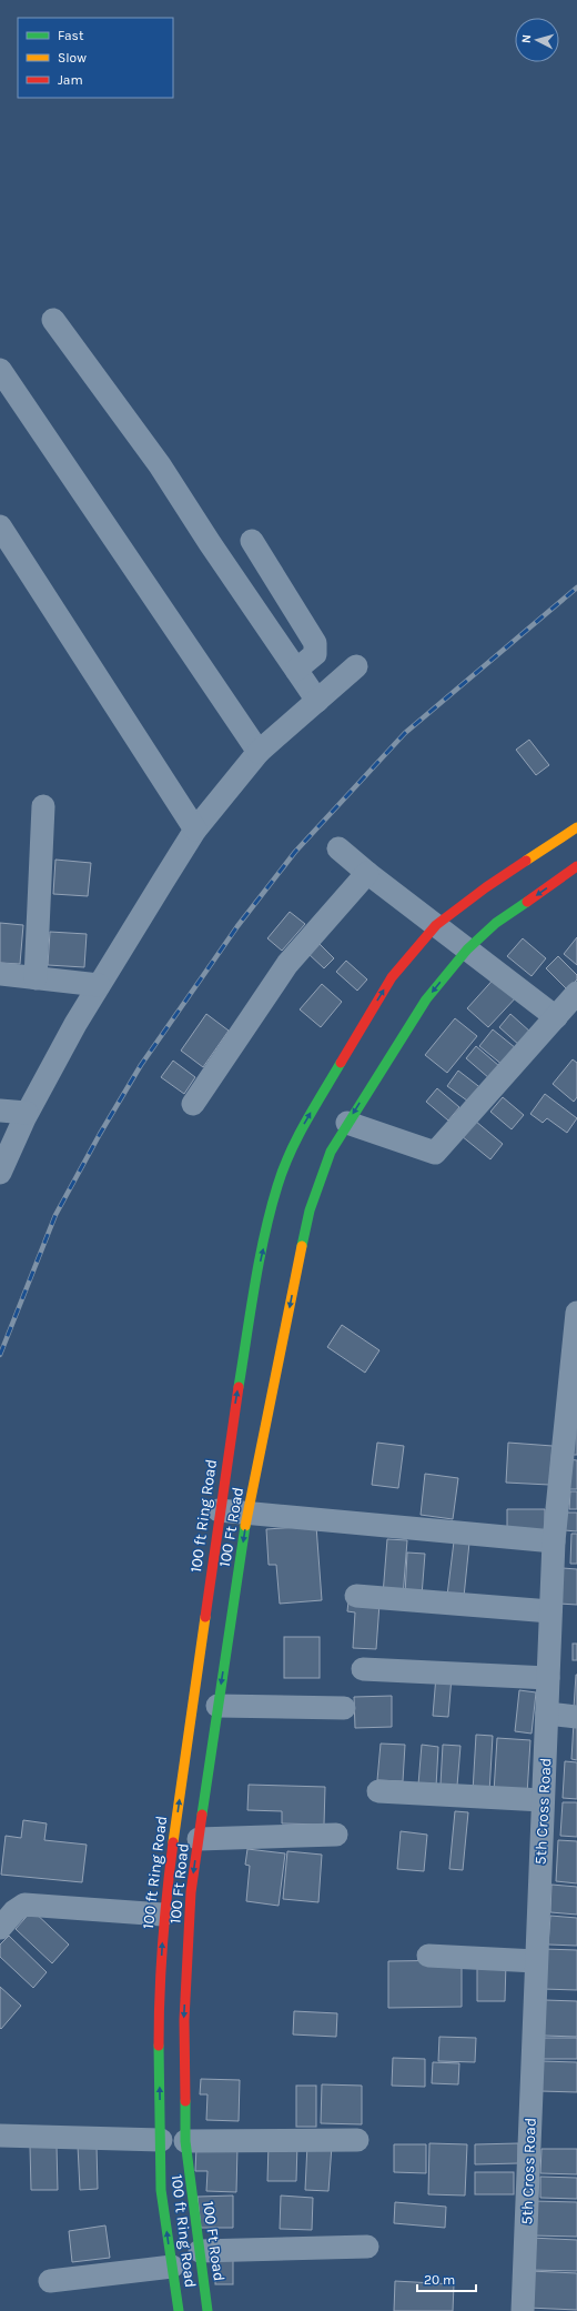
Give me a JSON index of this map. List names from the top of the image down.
{
  "streets": {
    "main road": ["100 ft Ring Road", "100 Ft Road"],
    "street": ["5th Cross Road"]
  },
  "one_way": ["100 ft Ring Road", "100 Ft Road"],
  "legend": ["Fast", "Slow", "Jam"],
  "scale_bar": "20 m",
  "north": "left"
}
